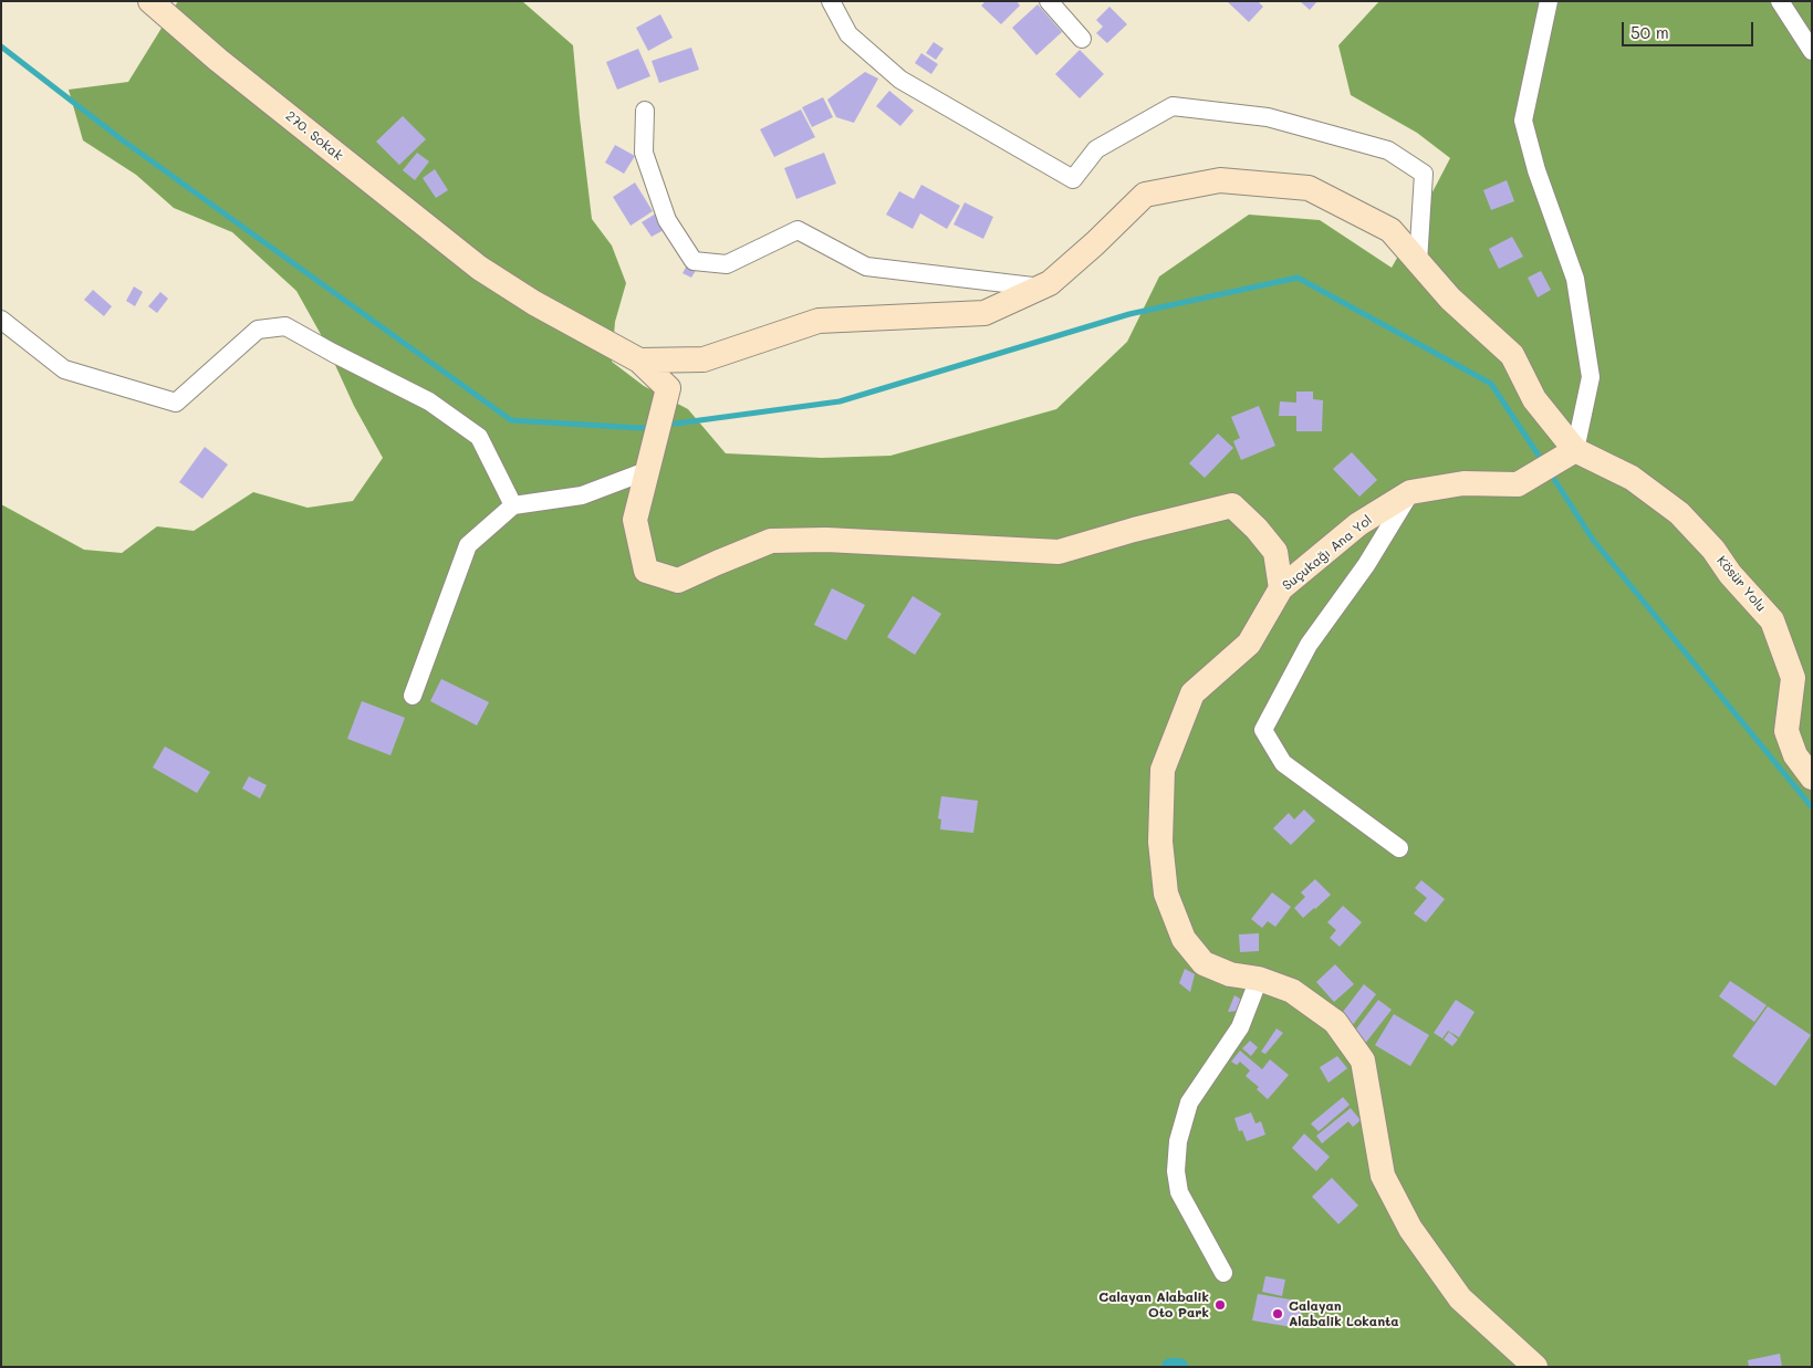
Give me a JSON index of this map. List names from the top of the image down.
{
  "streets": {
    "street": ["270. Sokak", "Suçukağı Ana Yol", "Kösür Yolu"]
  },
  "crossings": [
    ["Suçukağı Ana Yol", "Kösür Yolu"]
  ],
  "places": ["Calayan Alabalik Oto Park", "Calayan Alabalik Lokanta"],
  "scale_bar": "50 m"
}
